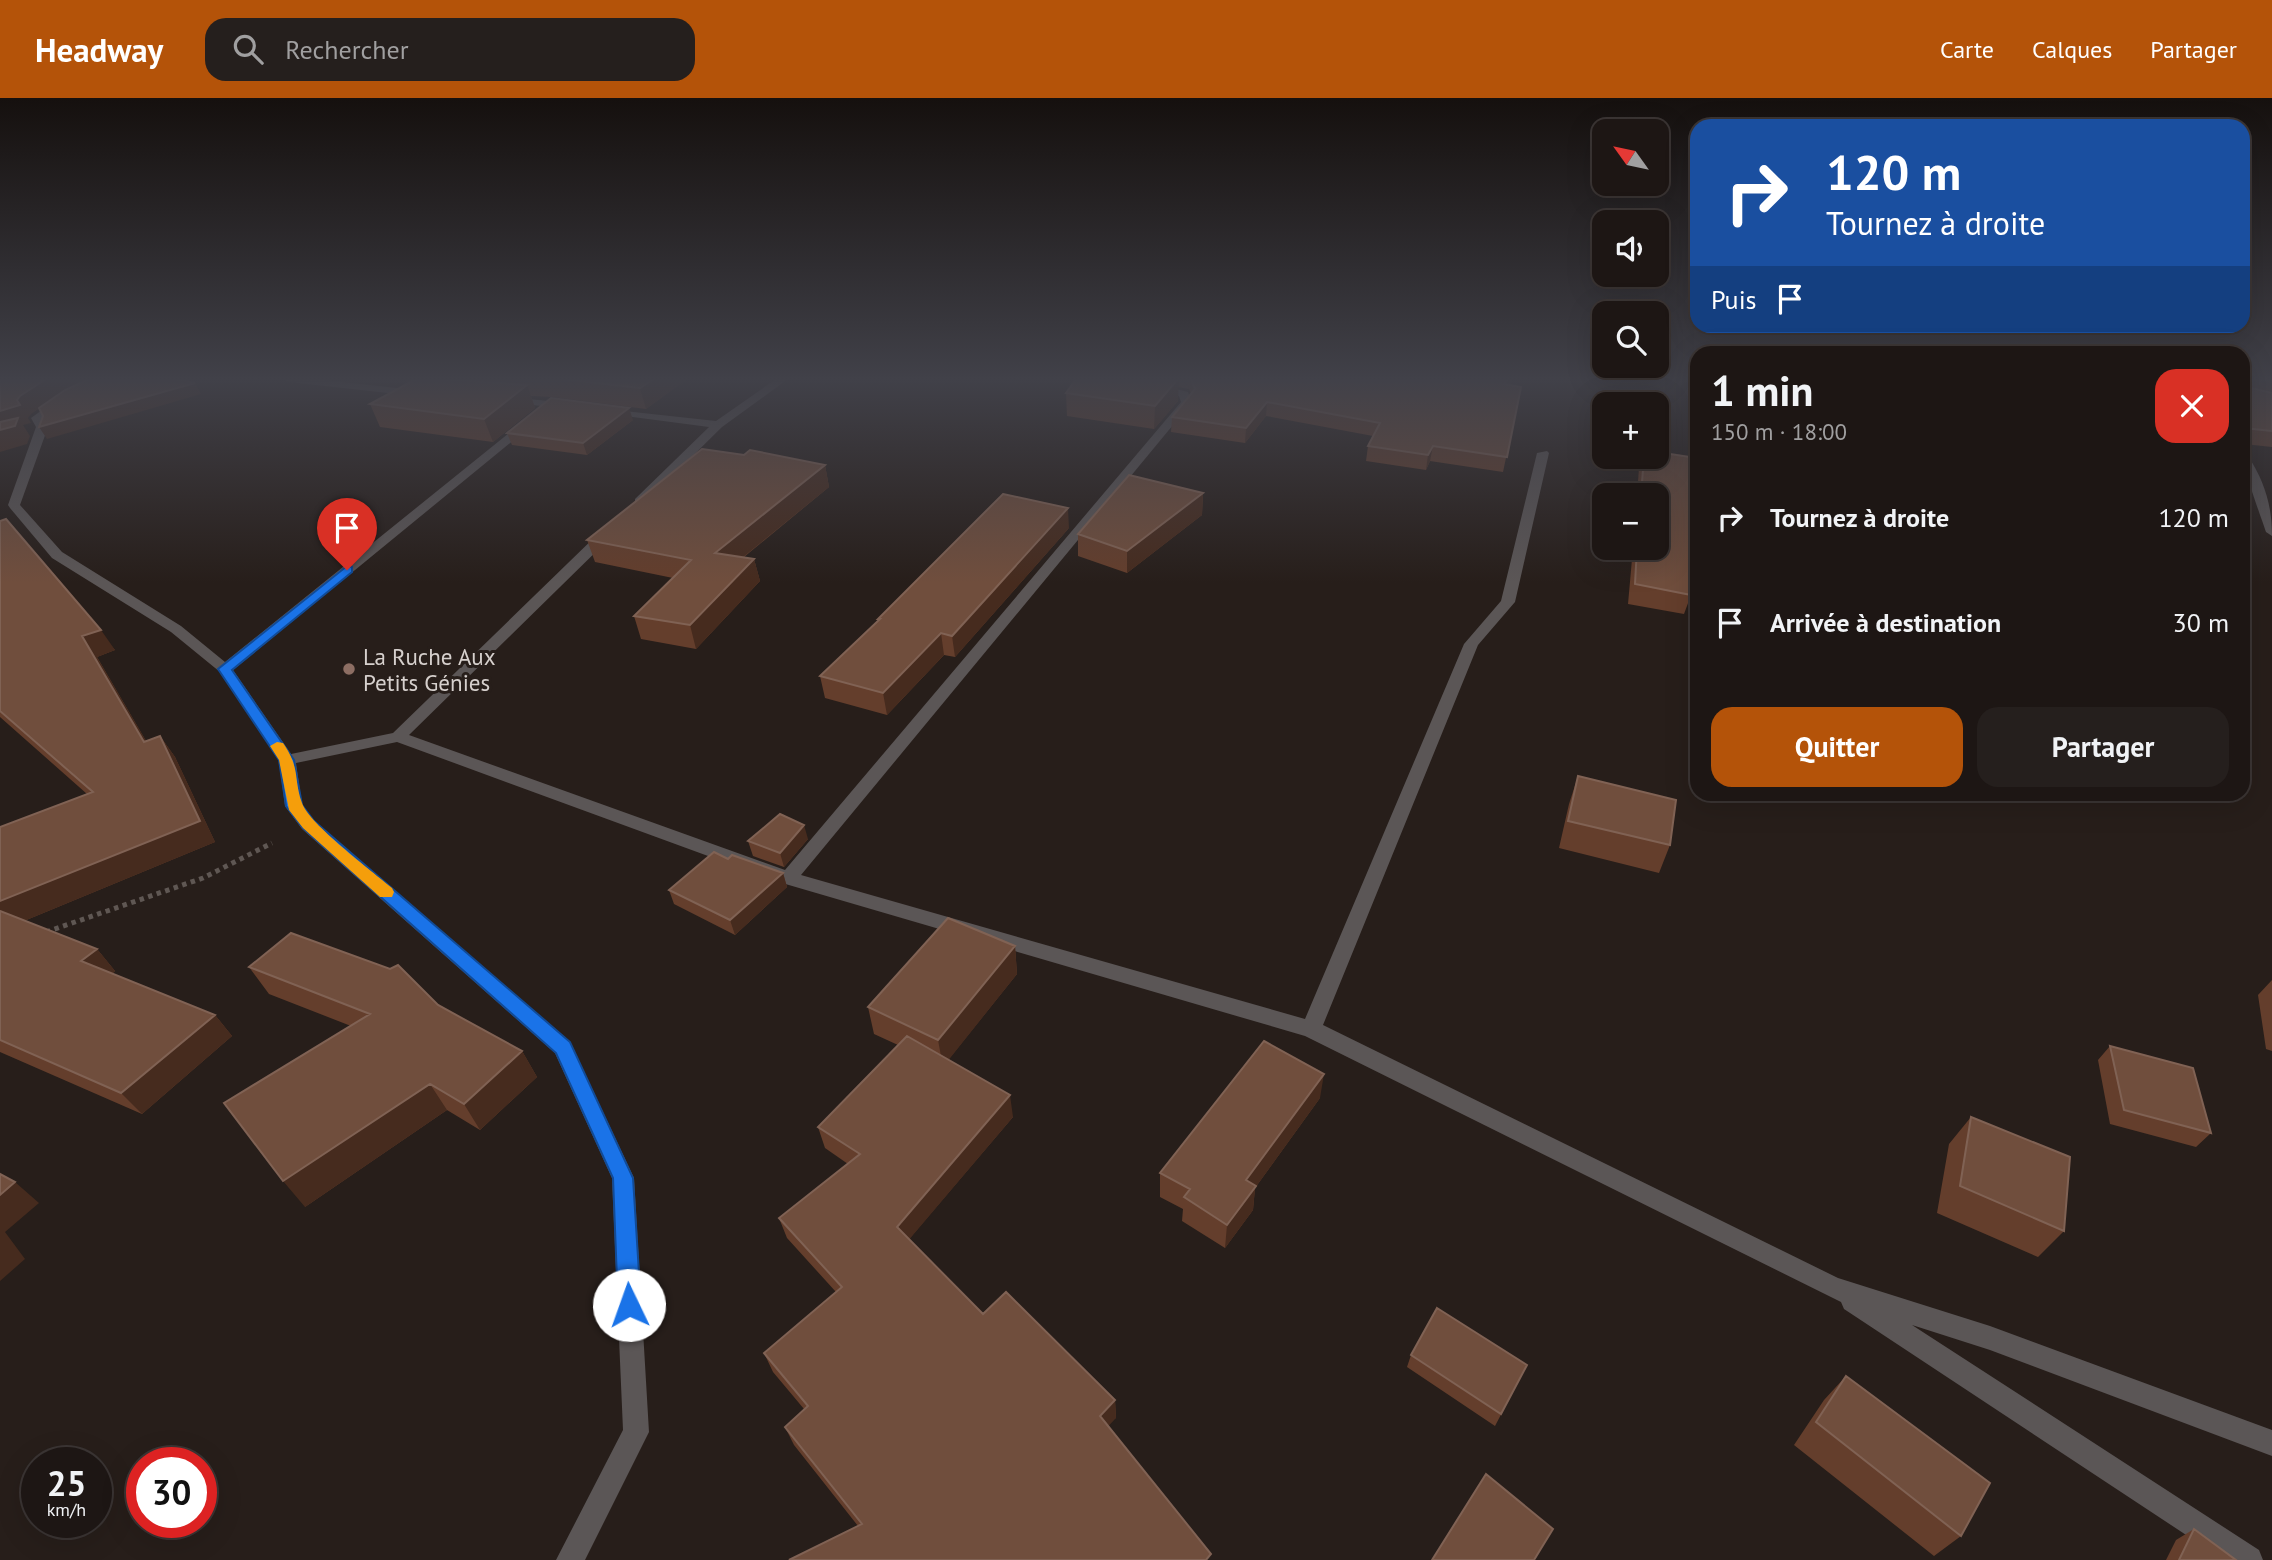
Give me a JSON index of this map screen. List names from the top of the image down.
{
  "places": ["La Ruche Aux Petits Génies"],
  "north": "top left",
  "page": {
    "header": "Headway",
    "search": "Rechercher",
    "nav": ["Carte", "Calques", "Partager"],
    "map_buttons": ["+", "−"],
    "turn": ["120 m", "Tournez à droite"],
    "then": "Puis",
    "heading": ["1 min", "150 m · 18:00"],
    "list": [
      {
        "name": "Tournez à droite",
        "value": "120 m"
      },
      {
        "name": "Arrivée à destination",
        "value": "30 m"
      }
    ],
    "buttons": ["Quitter", "Partager"],
    "speed": "25 km/h",
    "limit": "30"
  }
}
